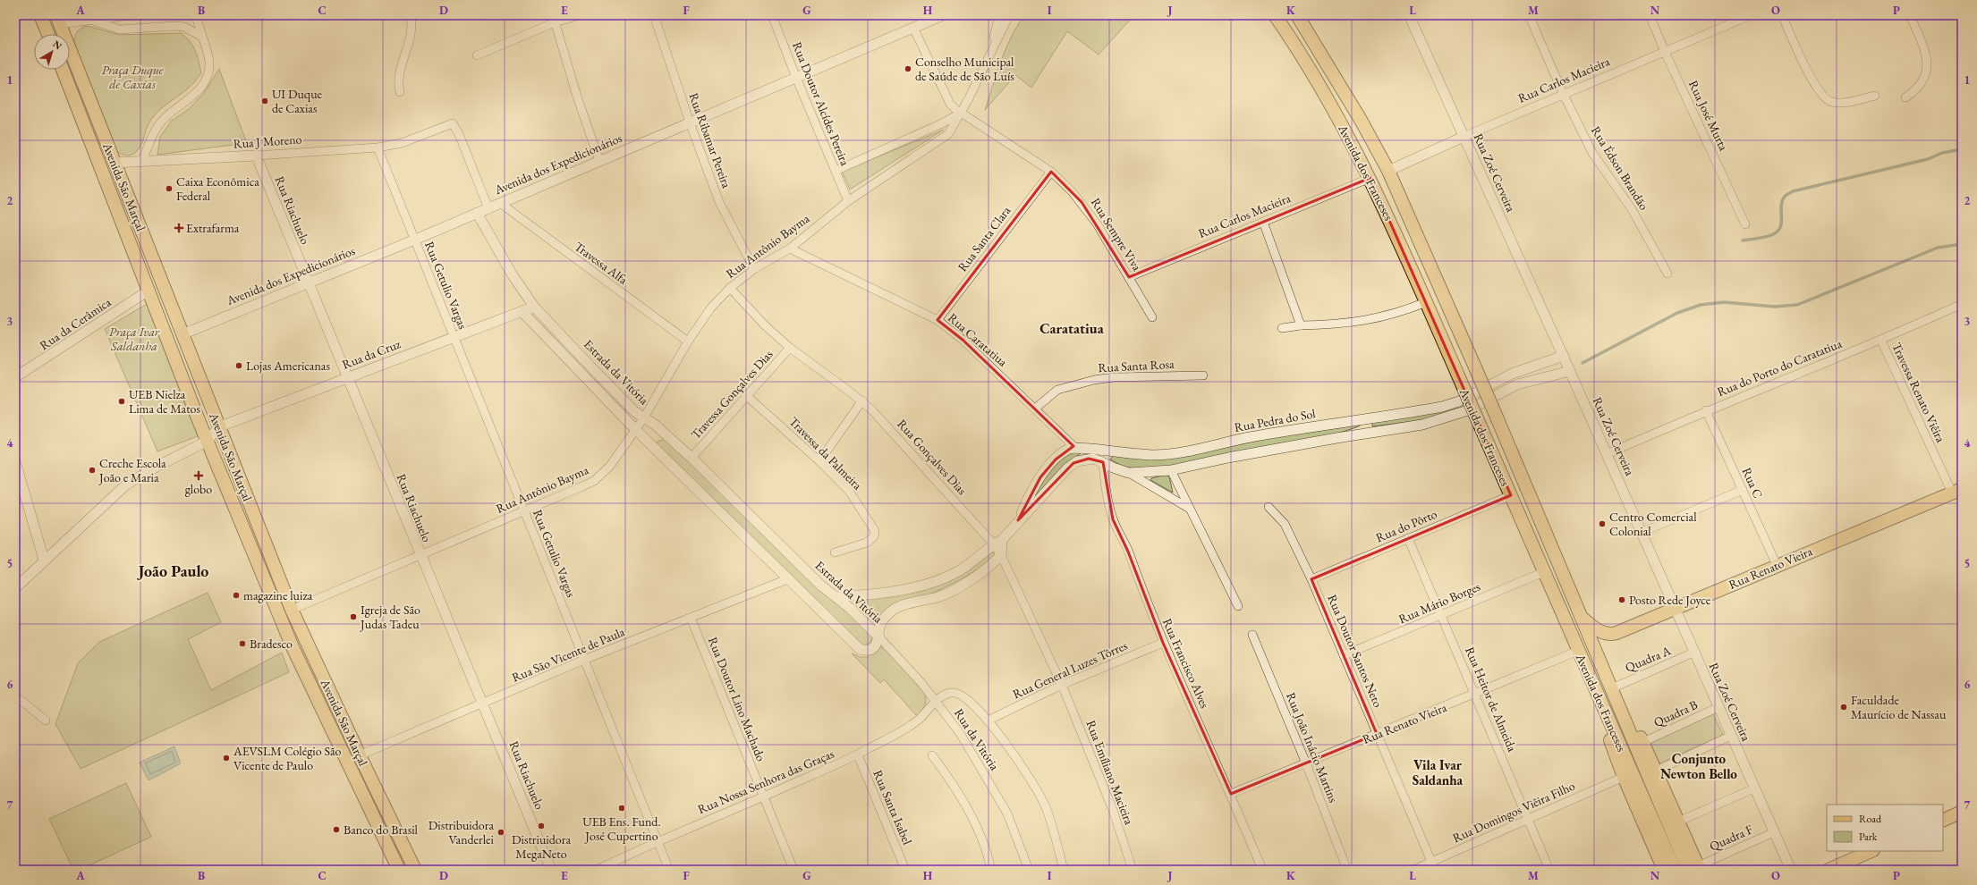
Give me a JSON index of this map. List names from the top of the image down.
{
  "streets": {
    "main road": ["Avenida dos Franceses", "Avenida São Marçal", "Rua Renato Vieira"],
    "street": [
      "Rua Carlos Macieira",
      "Rua Doutor Alcídes Pereira",
      "Rua José Murta",
      "Rua Ribamar Pereira",
      "Rua J Moreno",
      "Avenida dos Expedicionários",
      "Rua Édson Brandão",
      "Rua Zoé Cerveira",
      "Rua Riachuelo",
      "Rua Sempre Viva",
      "Rua Santa Clara",
      "Rua Antônio Bayma",
      "Travessa Alfa",
      "Rua Getulio Vargas",
      "Rua da Cerâmica",
      "Rua Caratatiua",
      "Rua da Cruz",
      "Rua Santa Rosa",
      "Rua do Porto do Caratatiua",
      "Estrada da Vitória",
      "Travessa Renato Viêira",
      "Travessa Gonçalves Dias",
      "Rua Pedra do Sol",
      "Travessa da Palmeira",
      "Rua Gonçalves Dias",
      "Rua C",
      "Rua do Pôrto",
      "Rua Mário Borges",
      "Rua Doutor Santos Neto",
      "Rua São Vicente de Paula",
      "Quadra A",
      "Rua Francisco Alves",
      "Rua General Luzes Tôrres",
      "Rua Doutor Lino Machado",
      "Rua Heitor de Almeida",
      "Quadra B",
      "Rua da Vitória",
      "Rua João Inácio Martins",
      "Rua Emíliano Macieira",
      "Rua Nossa Senhora das Graças",
      "Rua Santa Isabel",
      "Rua Domingos Viêira Filho",
      "Quadra F"
    ]
  },
  "crossings": [
    ["Rua Carlos Macieira", "Rua José Murta"],
    ["Rua Carlos Macieira", "Rua Édson Brandão"],
    ["Rua Carlos Macieira", "Avenida dos Franceses"],
    ["Rua Carlos Macieira", "Rua Zoé Cerveira"],
    ["Rua Carlos Macieira", "Rua Sempre Viva"],
    ["Rua Doutor Alcídes Pereira", "Avenida dos Expedicionários"],
    ["Rua Doutor Alcídes Pereira", "Rua Antônio Bayma"],
    ["Rua Ribamar Pereira", "Avenida dos Expedicionários"],
    ["Rua Ribamar Pereira", "Rua Antônio Bayma"],
    ["Rua J Moreno", "Avenida dos Expedicionários"],
    ["Rua J Moreno", "Avenida São Marçal"],
    ["Rua J Moreno", "Rua Riachuelo"],
    ["Rua J Moreno", "Rua Getulio Vargas"],
    ["Avenida dos Expedicionários", "Avenida São Marçal"],
    ["Avenida dos Expedicionários", "Rua Riachuelo"],
    ["Avenida dos Expedicionários", "Rua Sempre Viva"],
    ["Avenida dos Expedicionários", "Travessa Alfa"],
    ["Avenida dos Expedicionários", "Rua Getulio Vargas"],
    ["Avenida dos Expedicionários", "Estrada da Vitória"],
    ["Avenida dos Franceses", "Rua do Pôrto"],
    ["Avenida dos Franceses", "Rua Renato Vieira"],
    ["Avenida dos Franceses", "Rua Mário Borges"],
    ["Avenida dos Franceses", "Quadra A"],
    ["Avenida dos Franceses", "Rua Domingos Viêira Filho"],
    ["Avenida dos Franceses", "Quadra F"],
    ["Rua Zoé Cerveira", "Rua do Porto do Caratatiua"],
    ["Rua Zoé Cerveira", "Rua Pedra do Sol"],
    ["Rua Zoé Cerveira", "Rua Renato Vieira"],
    ["Rua Zoé Cerveira", "Quadra A"],
    ["Rua Zoé Cerveira", "Quadra B"],
    ["Rua Zoé Cerveira", "Quadra F"],
    ["Avenida São Marçal", "Rua Antônio Bayma"],
    ["Avenida São Marçal", "Rua da Cerâmica"],
    ["Avenida São Marçal", "Rua da Cruz"],
    ["Avenida São Marçal", "Rua São Vicente de Paula"],
    ["Rua Riachuelo", "Rua Antônio Bayma"],
    ["Rua Riachuelo", "Rua da Cruz"],
    ["Rua Riachuelo", "Rua São Vicente de Paula"],
    ["Rua Sempre Viva", "Rua Santa Clara"],
    ["Rua Sempre Viva", "Rua Antônio Bayma"],
    ["Rua Santa Clara", "Rua Caratatiua"],
    ["Rua Antônio Bayma", "Travessa Alfa"],
    ["Rua Antônio Bayma", "Rua Getulio Vargas"],
    ["Rua Antônio Bayma", "Rua Caratatiua"],
    ["Rua Antônio Bayma", "Estrada da Vitória"],
    ["Rua Antônio Bayma", "Rua Gonçalves Dias"],
    ["Rua Getulio Vargas", "Rua da Cruz"],
    ["Rua Getulio Vargas", "Rua São Vicente de Paula"],
    ["Rua Getulio Vargas", "Rua Nossa Senhora das Graças"],
    ["Rua Caratatiua", "Rua Santa Rosa"],
    ["Rua Caratatiua", "Rua Pedra do Sol"],
    ["Rua da Cruz", "Estrada da Vitória"],
    ["Rua do Porto do Caratatiua", "Travessa Renato Viêira"],
    ["Rua do Porto do Caratatiua", "Rua C"],
    ["Estrada da Vitória", "Travessa Gonçalves Dias"],
    ["Estrada da Vitória", "Rua Pedra do Sol"],
    ["Estrada da Vitória", "Rua São Vicente de Paula"],
    ["Estrada da Vitória", "Rua da Vitória"],
    ["Travessa Renato Viêira", "Rua Renato Vieira"],
    ["Travessa Gonçalves Dias", "Travessa da Palmeira"],
    ["Travessa Gonçalves Dias", "Rua Gonçalves Dias"],
    ["Rua Pedra do Sol", "Rua Gonçalves Dias"],
    ["Rua Pedra do Sol", "Rua Francisco Alves"],
    ["Rua C", "Rua Renato Vieira"],
    ["Rua do Pôrto", "Rua Doutor Santos Neto"],
    ["Rua do Pôrto", "Rua Heitor de Almeida"],
    ["Rua Renato Vieira", "Rua Doutor Santos Neto"],
    ["Rua Renato Vieira", "Rua Francisco Alves"],
    ["Rua Renato Vieira", "Rua Heitor de Almeida"],
    ["Rua Renato Vieira", "Rua João Inácio Martins"],
    ["Rua Mário Borges", "Rua Doutor Santos Neto"],
    ["Rua Mário Borges", "Rua Heitor de Almeida"],
    ["Rua Doutor Santos Neto", "Rua Domingos Viêira Filho"],
    ["Rua São Vicente de Paula", "Rua Doutor Lino Machado"],
    ["Rua Francisco Alves", "Rua General Luzes Tôrres"],
    ["Rua General Luzes Tôrres", "Rua Emíliano Macieira"],
    ["Rua Doutor Lino Machado", "Rua Nossa Senhora das Graças"],
    ["Rua Heitor de Almeida", "Rua Domingos Viêira Filho"],
    ["Rua da Vitória", "Rua Nossa Senhora das Graças"],
    ["Rua Nossa Senhora das Graças", "Rua Santa Isabel"]
  ],
  "districts": [
    "Caratatiua",
    "João Paulo",
    "Conjunto Newton Bello",
    "Vila Ivar Saldanha"
  ],
  "parks": ["Praça Duque de Caxias", "Praça Ivar Saldanha"],
  "places": {
    "other": [
      "Conselho Municipal de Saúde de São Luís",
      "UI Duque de Caxias",
      "Caixa Econômica Federal",
      "Lojas Americanas",
      "UEB Nielza Lima de Matos",
      "Creche Escola João e Maria",
      "Centro Comercial Colonial",
      "magazine luiza",
      "Posto Rede Joyce",
      "Igreja de São Judas Tadeu",
      "Bradesco",
      "Faculdade Maurício de Nassau",
      "AEVSLM Colégio São Vicente de Paulo",
      "UEB Ens. Fund. José Cupertino",
      "Distriuidora MegaNeto",
      "Banco do Brasil",
      "Distribuidora Vanderlei"
    ],
    "health": ["Extrafarma", "globo"]
  },
  "legend": ["Road", "Park"],
  "north": "top right",
  "grid": {
    "columns": [
      "A",
      "B",
      "C",
      "D",
      "E",
      "F",
      "G",
      "H",
      "I",
      "J",
      "K",
      "L",
      "M",
      "N",
      "O",
      "P"
    ],
    "rows": [
      "1",
      "2",
      "3",
      "4",
      "5",
      "6",
      "7"
    ]
  }
}
